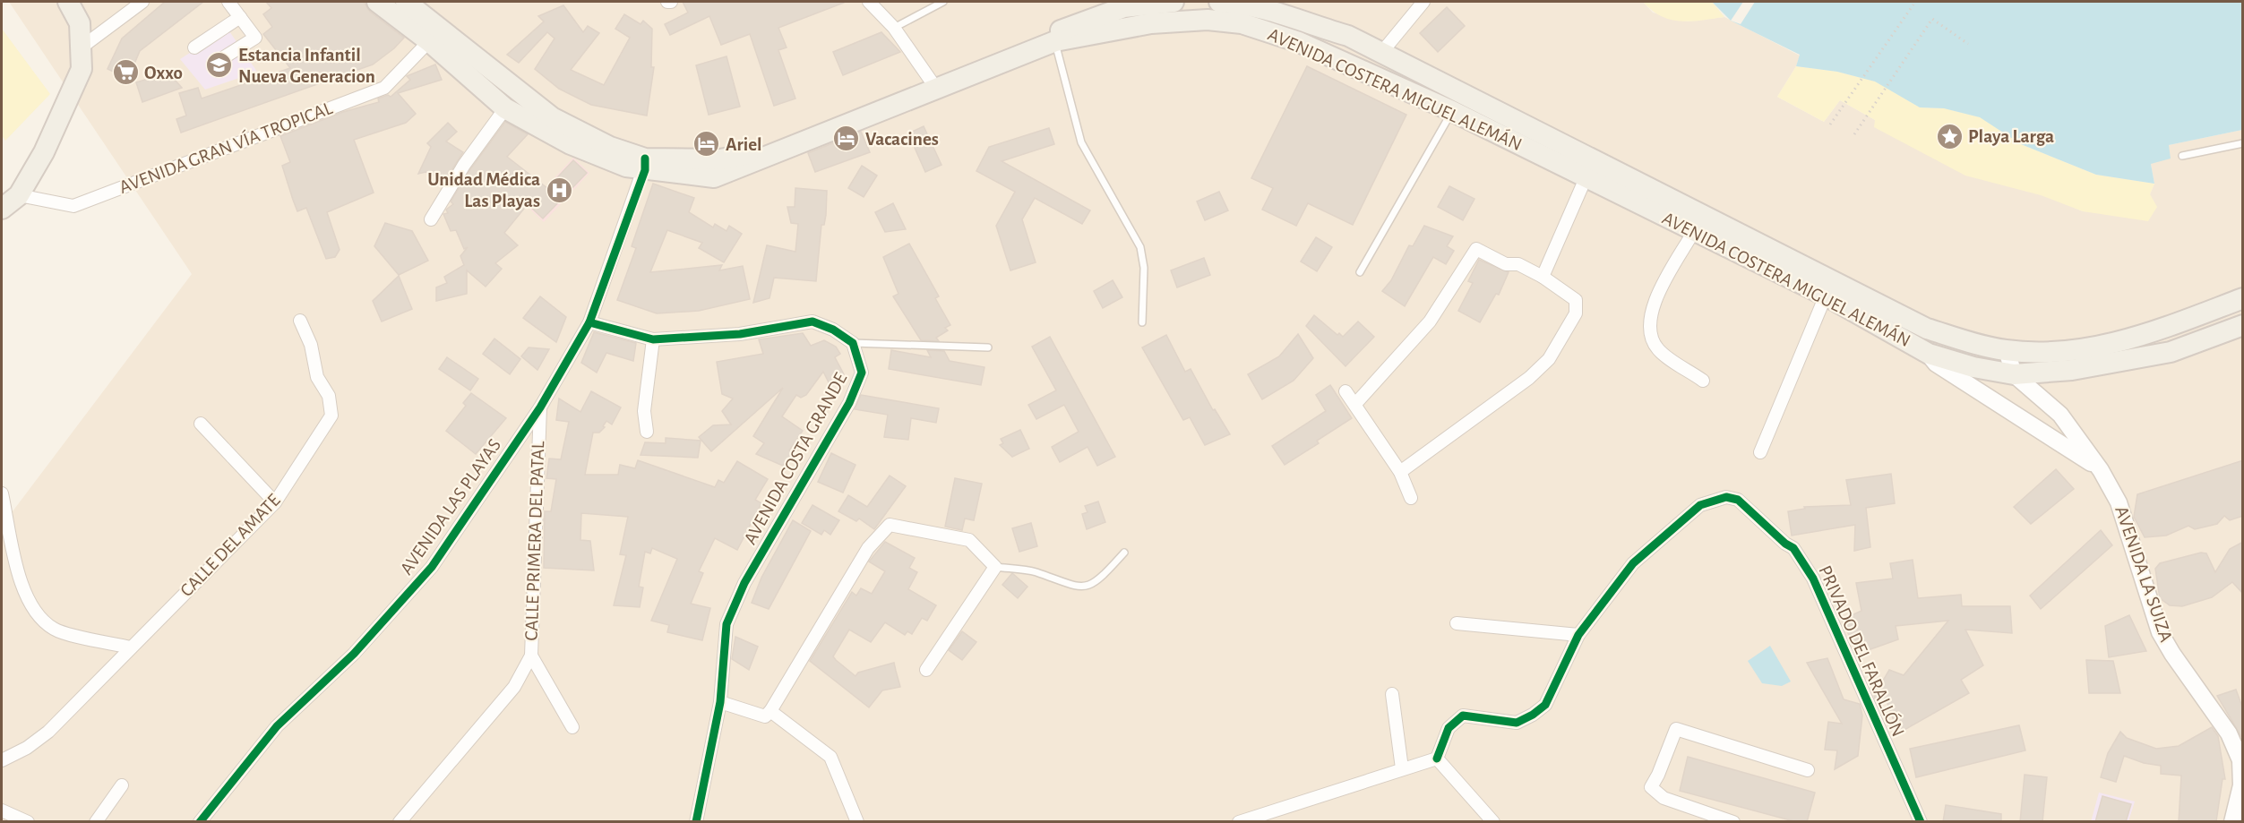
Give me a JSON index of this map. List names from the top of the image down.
{
  "streets": {
    "main road": ["AVENIDA COSTERA MIGUEL ALEMÁN"],
    "street": [
      "AVENIDA GRAN VÍA TROPICAL",
      "AVENIDA COSTA GRANDE",
      "AVENIDA LAS PLAYAS",
      "CALLE PRIMERA DEL PATAL",
      "CALLE DEL AMATE",
      "AVENIDA LA SUIZA",
      "PRIVADO DEL FARALLÓN"
    ]
  },
  "crossings": [
    ["AVENIDA COSTERA MIGUEL ALEMÁN", "AVENIDA GRAN VÍA TROPICAL"],
    ["AVENIDA COSTERA MIGUEL ALEMÁN", "AVENIDA LAS PLAYAS"],
    ["AVENIDA COSTERA MIGUEL ALEMÁN", "AVENIDA LA SUIZA"],
    ["AVENIDA LAS PLAYAS", "CALLE PRIMERA DEL PATAL"]
  ],
  "places": {
    "school or university": ["Estancia Infantil Nueva Generacion"],
    "supermarket": ["Oxxo"],
    "place": ["Playa Larga"],
    "hotel": ["Vacacines", "Ariel"],
    "hospital": ["Unidad Médica Las Playas"]
  }
}
